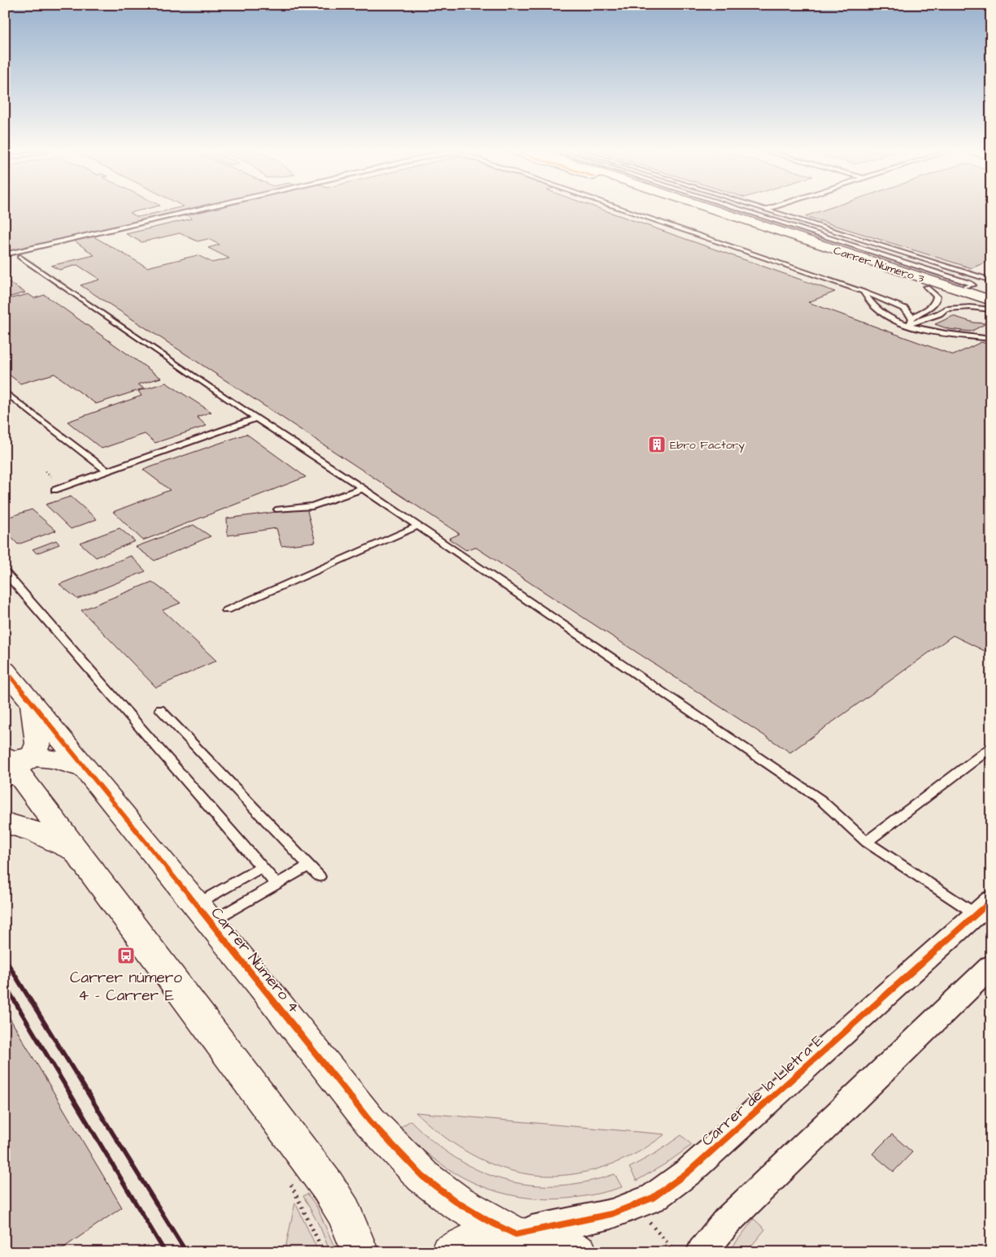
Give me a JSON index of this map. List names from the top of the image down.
{
  "streets": {
    "main road": ["Carrer Número 3", "Carrer Número 4"],
    "street": ["Carrer de la Lletra E"]
  },
  "crossings": [
    ["Carrer Número 4", "Carrer de la Lletra E"]
  ],
  "places": {
    "building": ["Ebro Factory"],
    "bus stop": ["Carrer número 4 - Carrer E"]
  }
}
